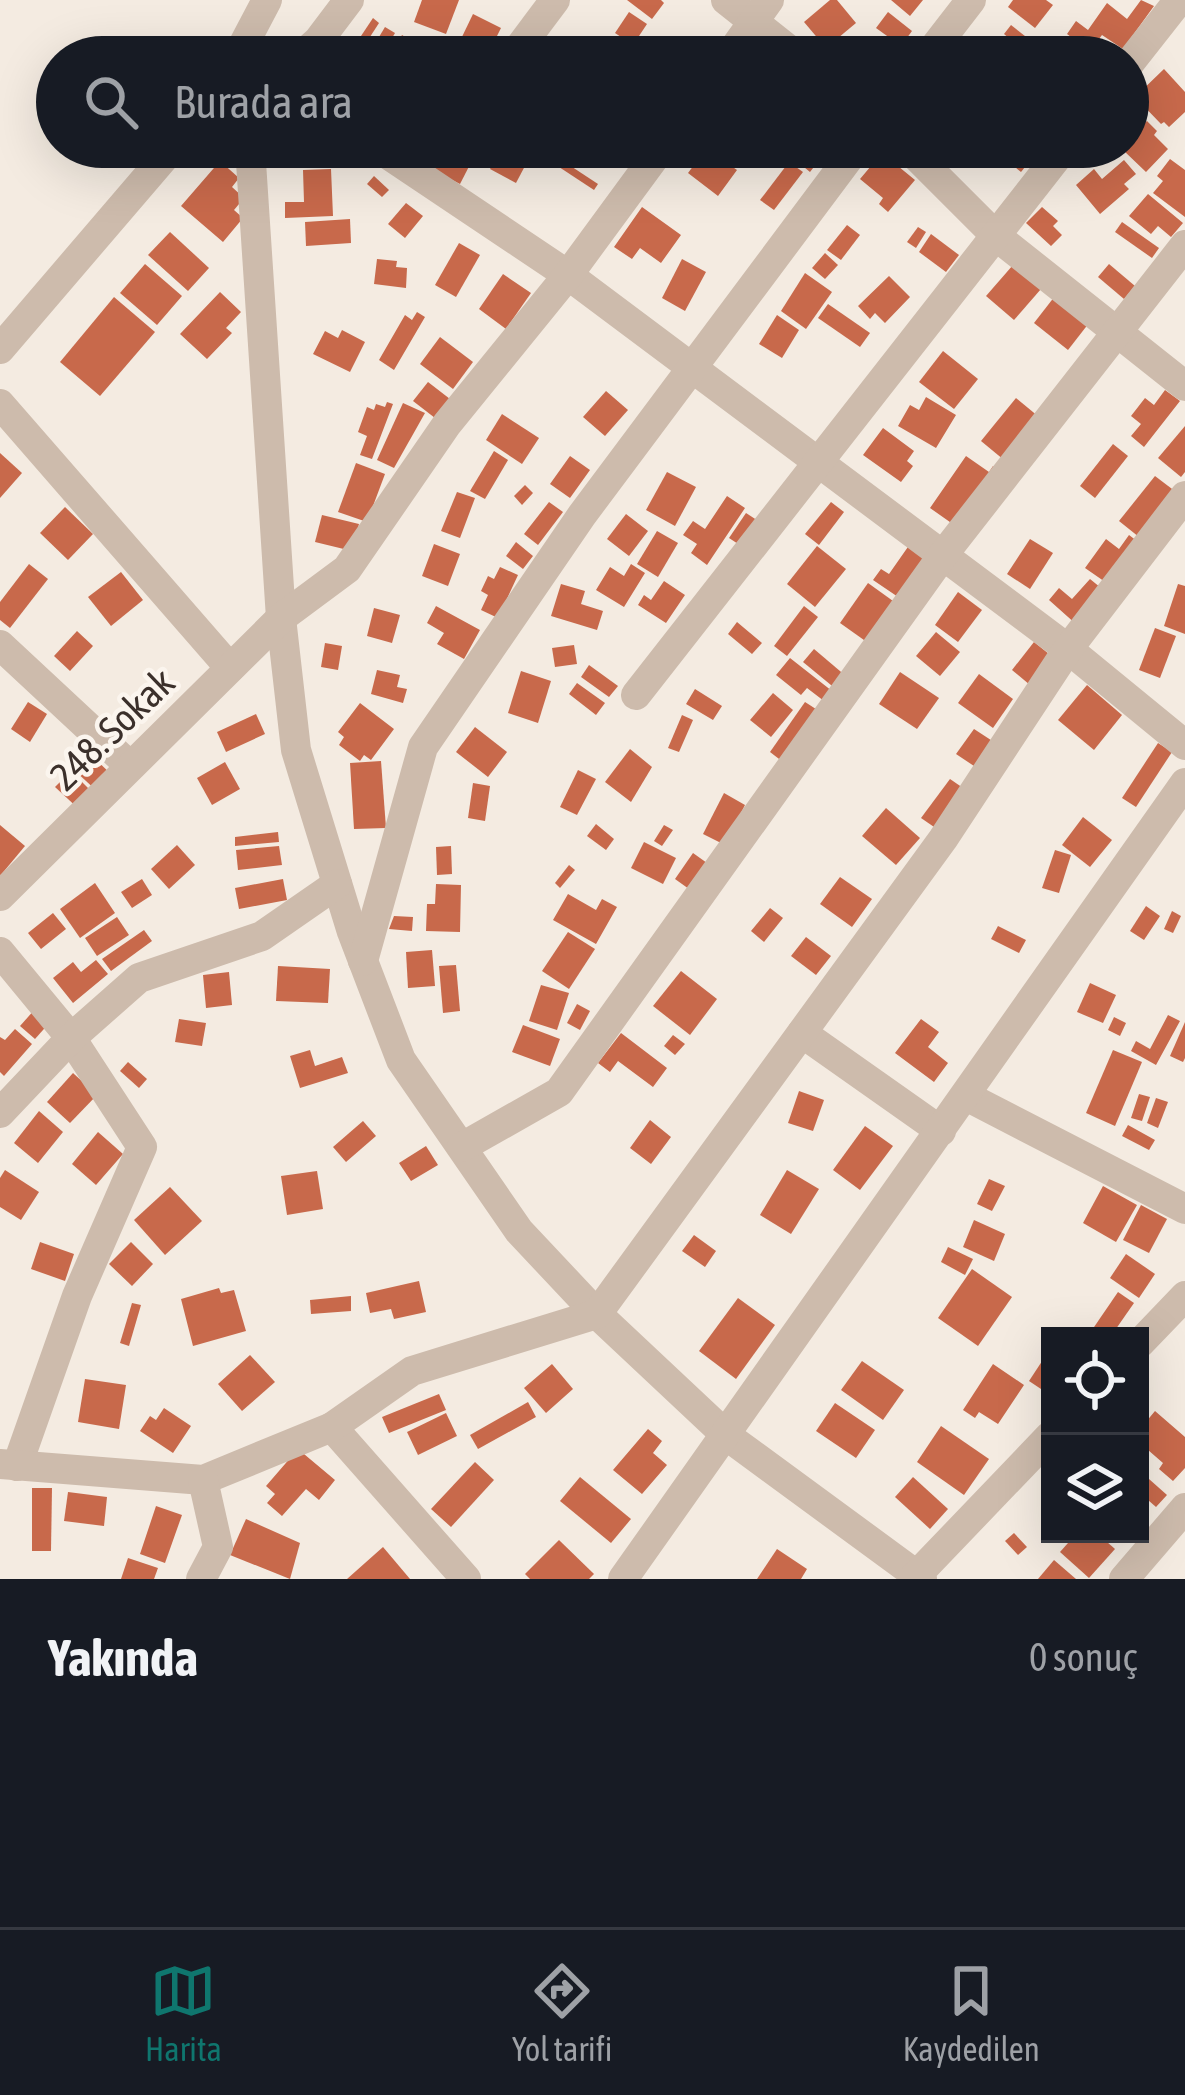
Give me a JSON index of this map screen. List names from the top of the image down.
{
  "streets": {
    "street": ["248. Sokak"]
  },
  "page": {
    "search": "Burada ara",
    "heading": ["Yakında", "0 sonuç"],
    "nav": ["Harita", "Yol tarifi", "Kaydedilen"]
  }
}
